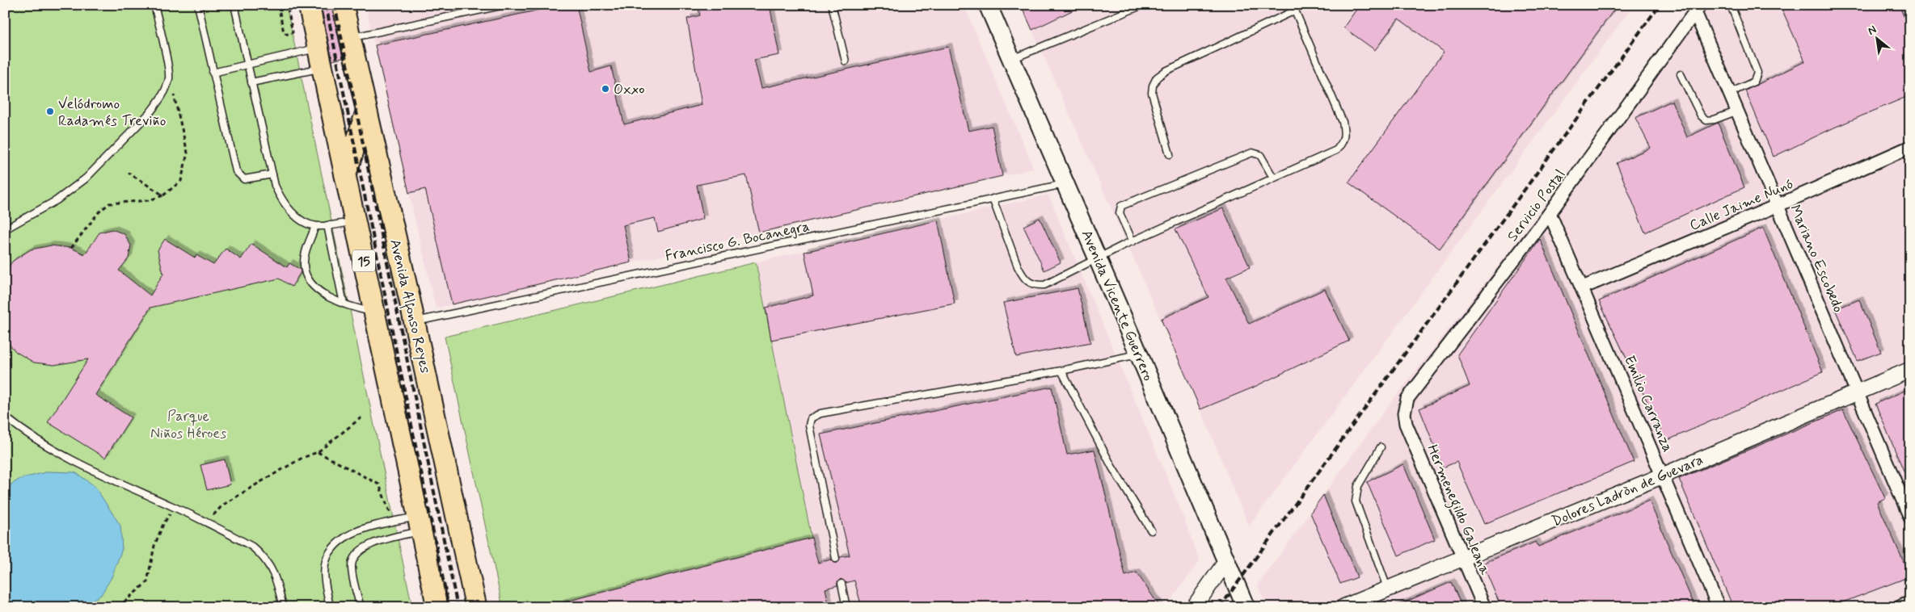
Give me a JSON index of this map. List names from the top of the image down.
{
  "streets": {
    "highway": ["15", "Avenida Alfonso Reyes"],
    "main road": ["Avenida Vicente Guerrero"],
    "street": [
      "Calle Jaime Nunó",
      "Servicio Postal",
      "Mariano Escobedo",
      "Emilio Carranza",
      "Dolores Ladròn de Guevara",
      "Hermenegildo Galeana"
    ],
    "lane": ["Francisco G. Bocanegra"]
  },
  "crossings": [
    ["Calle Jaime Nunó", "Mariano Escobedo"],
    ["Calle Jaime Nunó", "Emilio Carranza"],
    ["Servicio Postal", "Mariano Escobedo"],
    ["Servicio Postal", "Emilio Carranza"],
    ["Servicio Postal", "Hermenegildo Galeana"],
    ["Francisco G. Bocanegra", "Avenida Vicente Guerrero"],
    ["Francisco G. Bocanegra", "Avenida Alfonso Reyes"],
    ["Mariano Escobedo", "Dolores Ladròn de Guevara"],
    ["Emilio Carranza", "Dolores Ladròn de Guevara"],
    ["Dolores Ladròn de Guevara", "Hermenegildo Galeana"]
  ],
  "parks": ["Parque Niños Héroes"],
  "places": ["Oxxo", "Velódromo Radamés Treviño"],
  "north": "top left"
}
